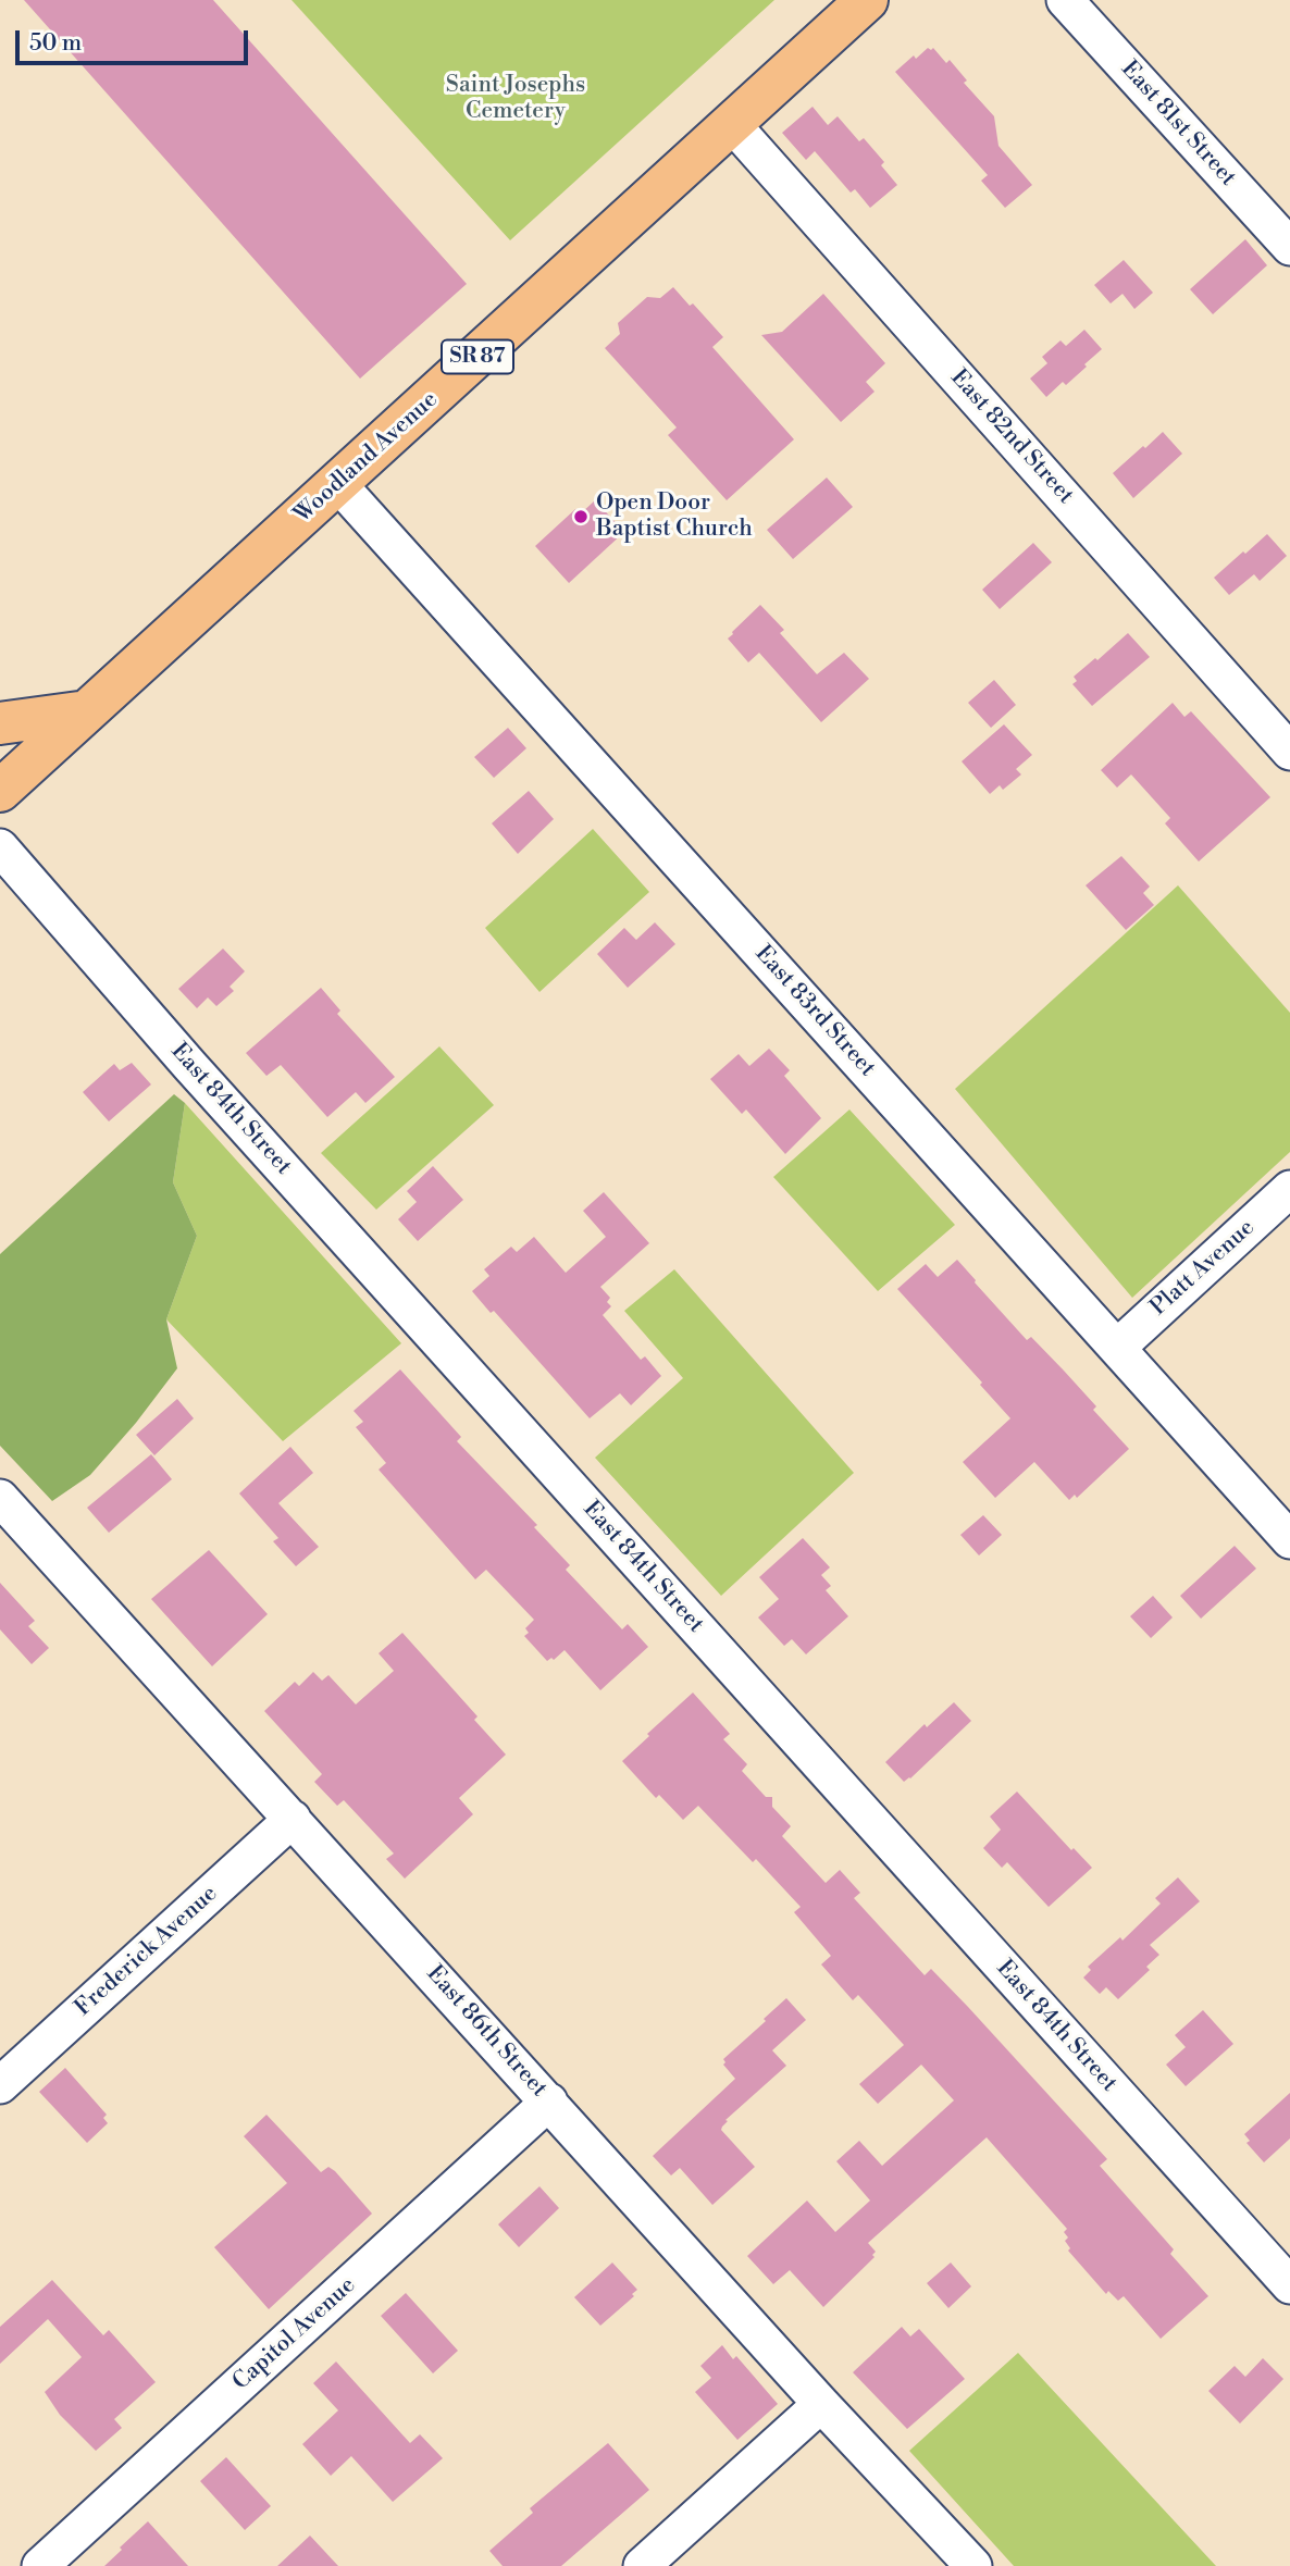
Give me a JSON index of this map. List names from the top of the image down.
{
  "streets": {
    "main road": ["SR 87", "Woodland Avenue"],
    "street": [
      "East 81st Street",
      "East 82nd Street",
      "East 83rd Street",
      "East 84th Street",
      "Platt Avenue",
      "Frederick Avenue",
      "East 86th Street",
      "Capitol Avenue"
    ]
  },
  "crossings": [
    ["East 82nd Street", "Woodland Avenue"],
    ["Woodland Avenue", "East 83rd Street"],
    ["East 83rd Street", "Platt Avenue"],
    ["Frederick Avenue", "East 86th Street"],
    ["East 86th Street", "Capitol Avenue"]
  ],
  "parks": ["Saint Josephs Cemetery"],
  "places": ["Open Door Baptist Church"],
  "scale_bar": "50 m"
}
